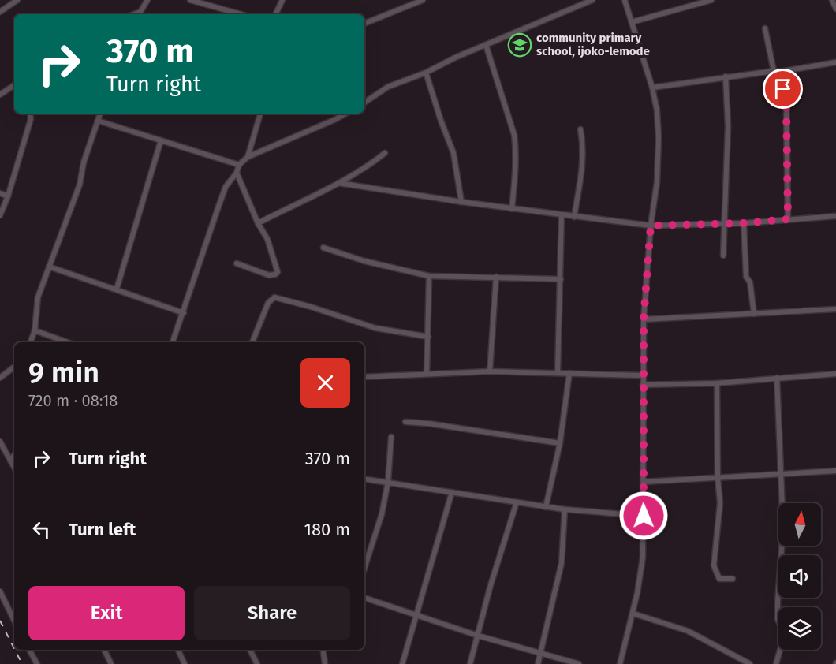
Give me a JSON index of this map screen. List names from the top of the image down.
{
  "places": {
    "school or university": ["community primary school, ijoko-lemode"]
  },
  "north": "top",
  "page": {
    "turn": ["370 m", "Turn right"],
    "heading": ["9 min", "720 m · 08:18"],
    "list": [
      {
        "name": "Turn right",
        "value": "370 m"
      },
      {
        "name": "Turn left",
        "value": "180 m"
      }
    ],
    "buttons": ["Exit", "Share"]
  }
}
